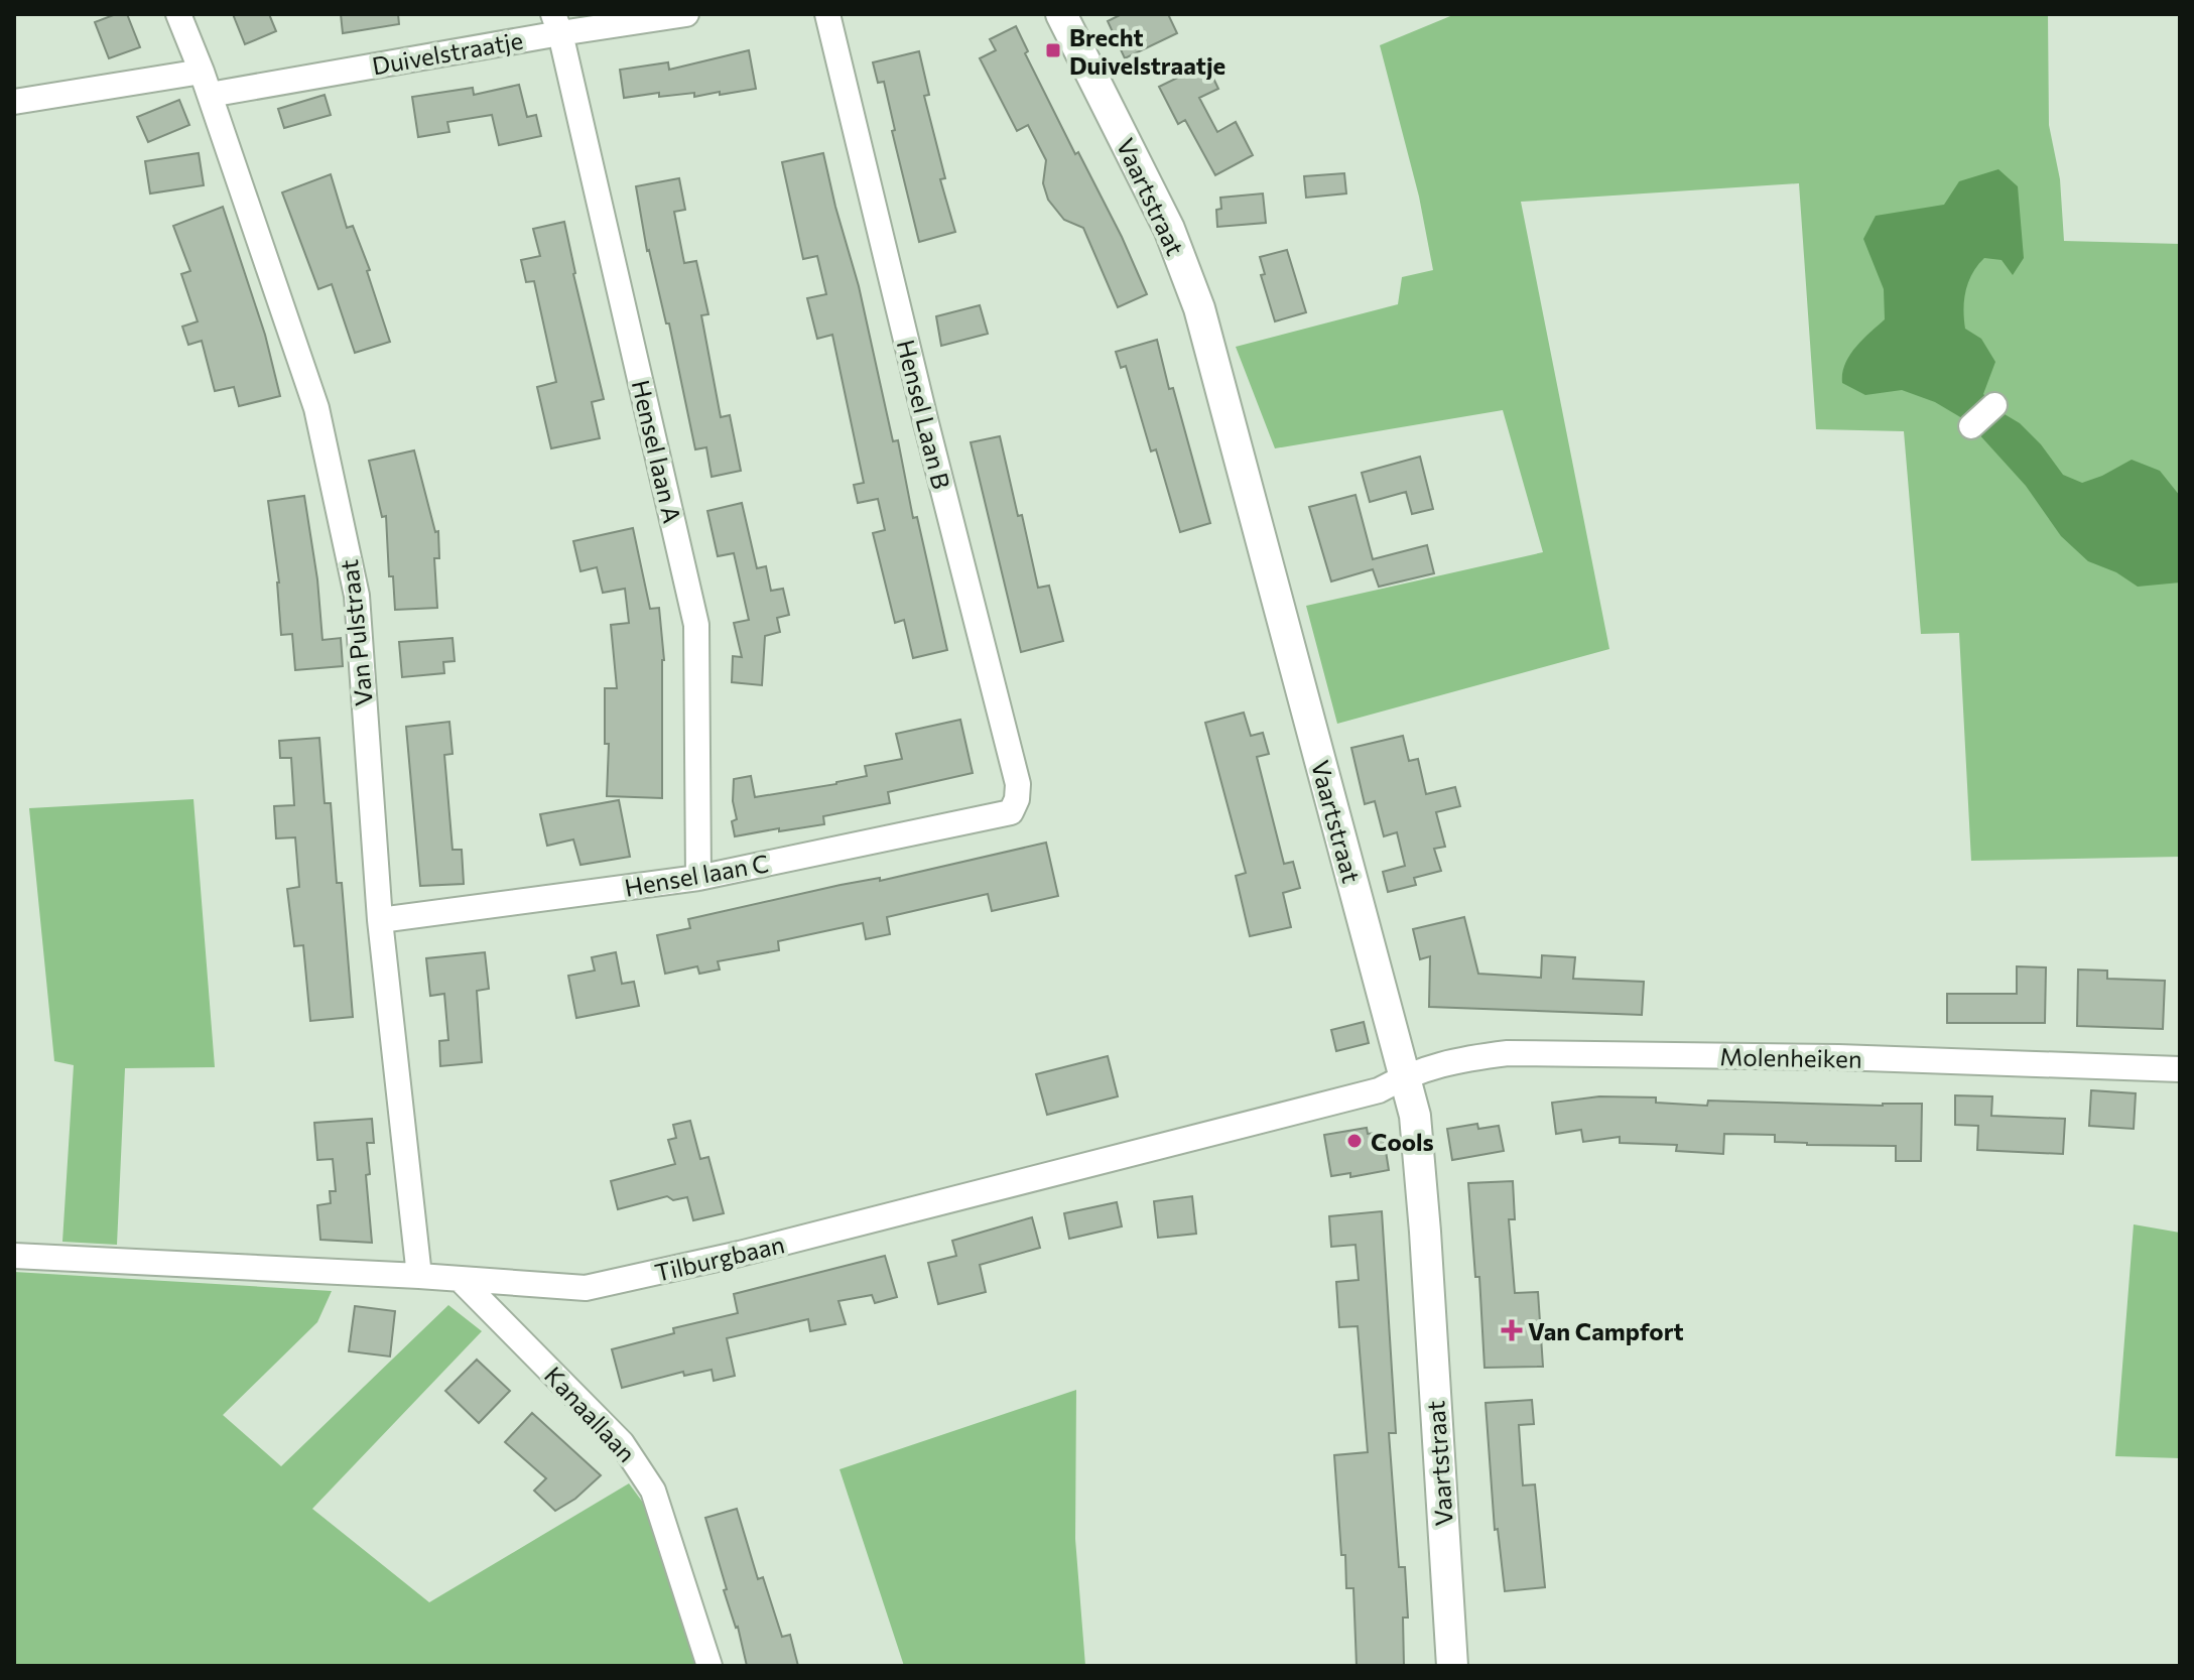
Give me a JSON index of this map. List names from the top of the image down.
{
  "streets": {
    "main road": ["Vaartstraat"],
    "street": [
      "Duivelstraatje",
      "Hensel Laan B",
      "Hensel laan A",
      "Van Pulstraat",
      "Hensel laan C",
      "Molenheiken",
      "Tilburgbaan",
      "Kanaallaan"
    ]
  },
  "crossings": [
    ["Duivelstraatje", "Hensel laan A"],
    ["Duivelstraatje", "Van Pulstraat"],
    ["Vaartstraat", "Molenheiken"],
    ["Vaartstraat", "Tilburgbaan"],
    ["Hensel Laan B", "Hensel laan C"],
    ["Hensel laan A", "Hensel laan C"],
    ["Van Pulstraat", "Hensel laan C"],
    ["Van Pulstraat", "Tilburgbaan"],
    ["Molenheiken", "Tilburgbaan"],
    ["Tilburgbaan", "Kanaallaan"]
  ],
  "places": {
    "transit": ["Brecht Duivelstraatje"],
    "other": ["Cools"],
    "health": ["Van Campfort"]
  }
}
